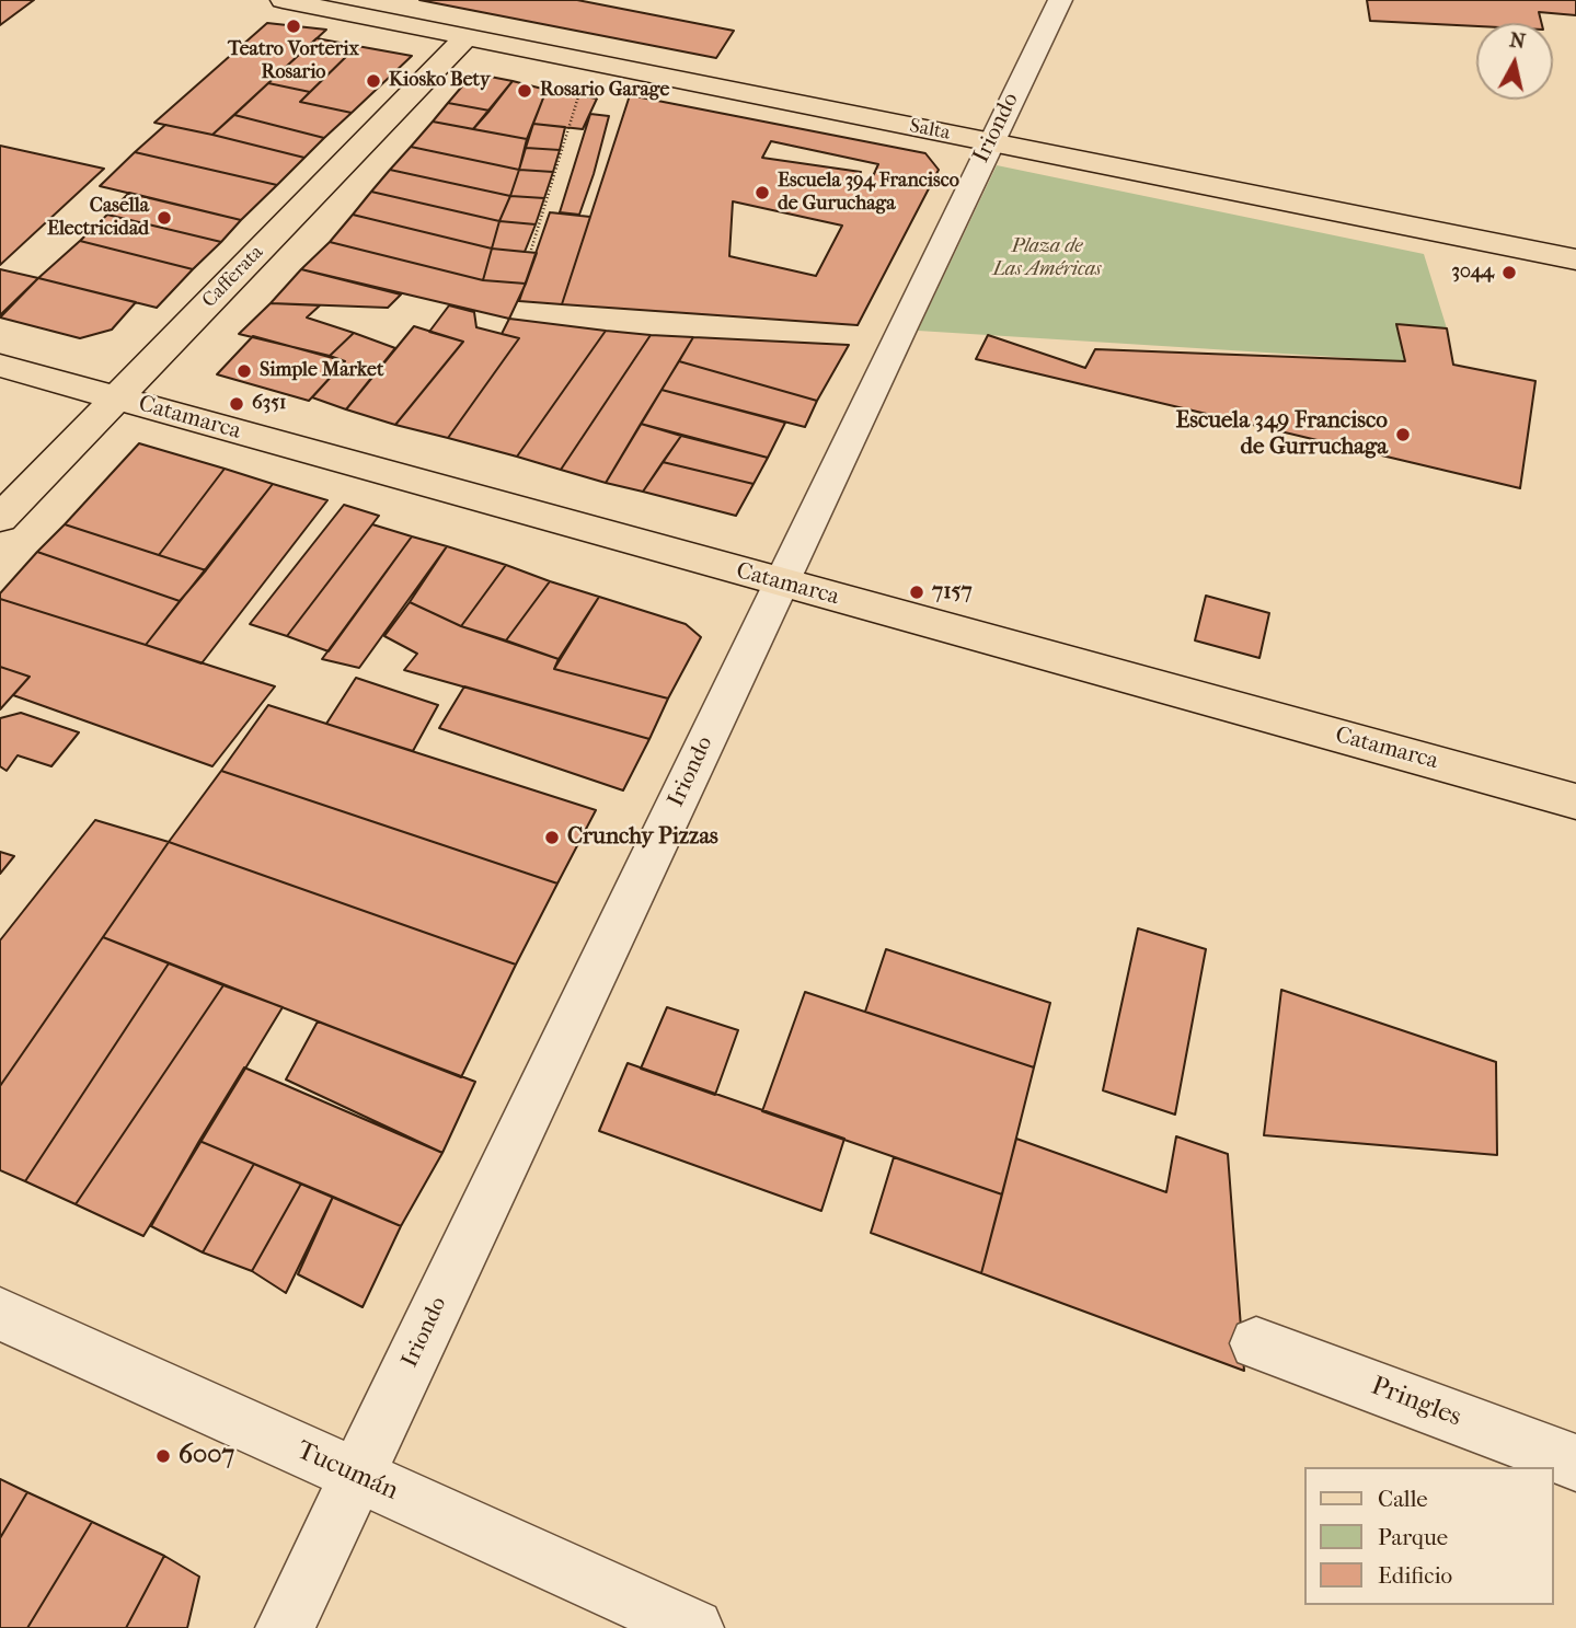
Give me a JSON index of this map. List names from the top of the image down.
{
  "streets": {
    "main road": ["Salta", "Cafferata", "Catamarca"],
    "street": ["Iriondo", "Pringles", "Tucumán"]
  },
  "crossings": [
    ["Iriondo", "Salta"],
    ["Iriondo", "Catamarca"],
    ["Iriondo", "Tucumán"],
    ["Salta", "Cafferata"],
    ["Cafferata", "Catamarca"]
  ],
  "parks": ["Plaza de Las Américas"],
  "places": [
    "Teatro Vorterix Rosario",
    "Kiosko Bety",
    "Rosario Garage",
    "Escuela 394 Francisco de Guruchaga",
    "Casella Electricidad",
    "3044",
    "Simple Market",
    "6351",
    "Escuela 349 Francisco de Gurruchaga",
    "7157",
    "Crunchy Pizzas",
    "6007"
  ],
  "legend": ["Calle", "Parque", "Edificio"],
  "north": "top"
}
